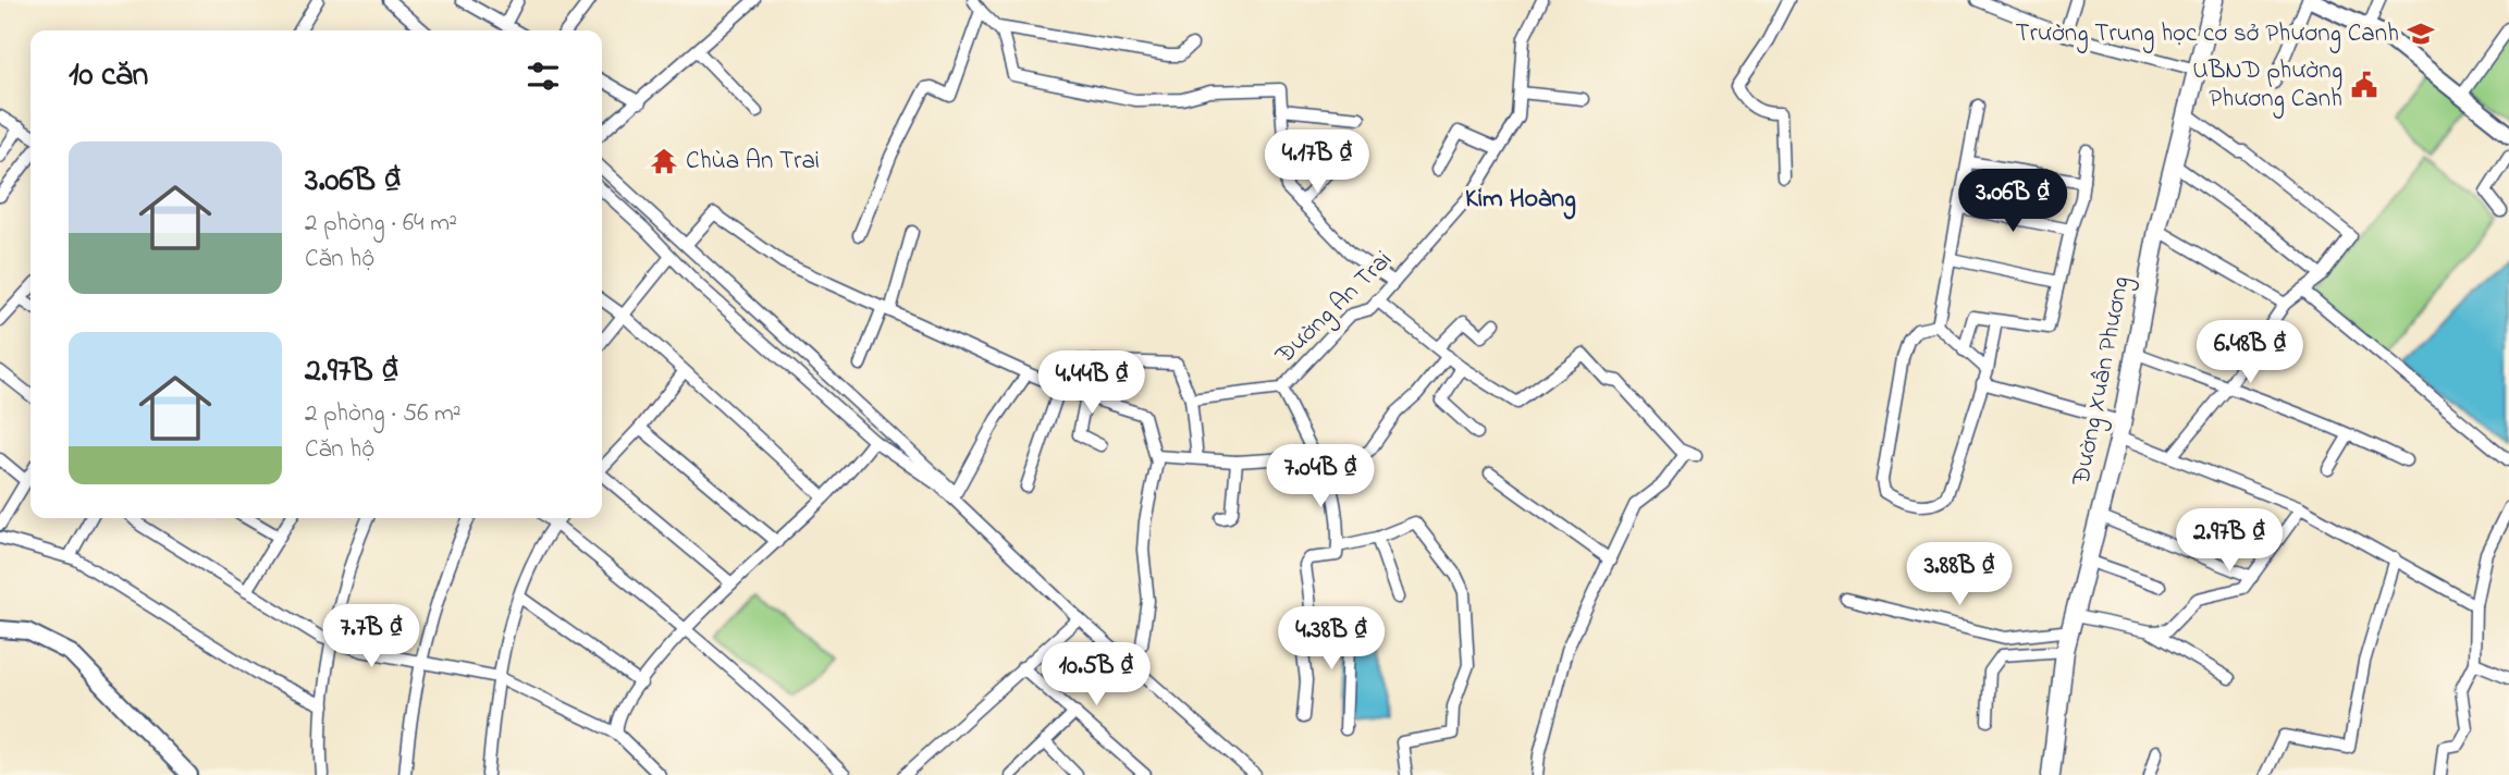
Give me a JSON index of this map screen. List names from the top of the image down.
{
  "streets": {
    "main road": ["Đường Xuân Phương"],
    "street": ["Đường An Trai"]
  },
  "districts": ["Kim Hoàng"],
  "places": {
    "school or university": ["Trường Trung học cơ sở Phương Canh"],
    "public building": ["UBND phường Phương Canh"],
    "temple": ["Chùa An Trai"]
  },
  "page": {
    "heading": "10 căn",
    "list": [
      {
        "name": "3.06B ₫",
        "note": "2 phòng · 64 m² · Căn hộ"
      },
      {
        "name": "2.97B ₫",
        "note": "2 phòng · 56 m² · Căn hộ"
      }
    ],
    "price": [
      "4.17B ₫",
      "3.06B ₫",
      "6.48B ₫",
      "4.44B ₫",
      "7.04B ₫",
      "2.97B ₫",
      "3.88B ₫",
      "7.7B ₫",
      "4.38B ₫",
      "10.5B ₫"
    ]
  }
}
